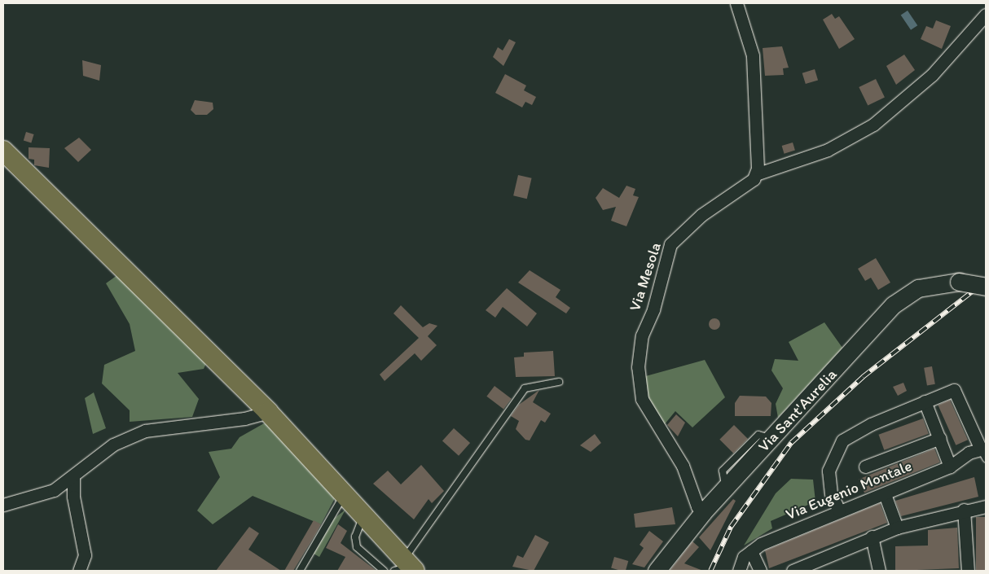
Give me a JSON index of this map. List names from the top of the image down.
{
  "streets": {
    "main road": ["Via Sant'Aurelia"],
    "street": ["Via Mesola", "Via Eugenio Montale"]
  },
  "crossings": [
    ["Via Mesola", "Via Sant'Aurelia"]
  ]
}
